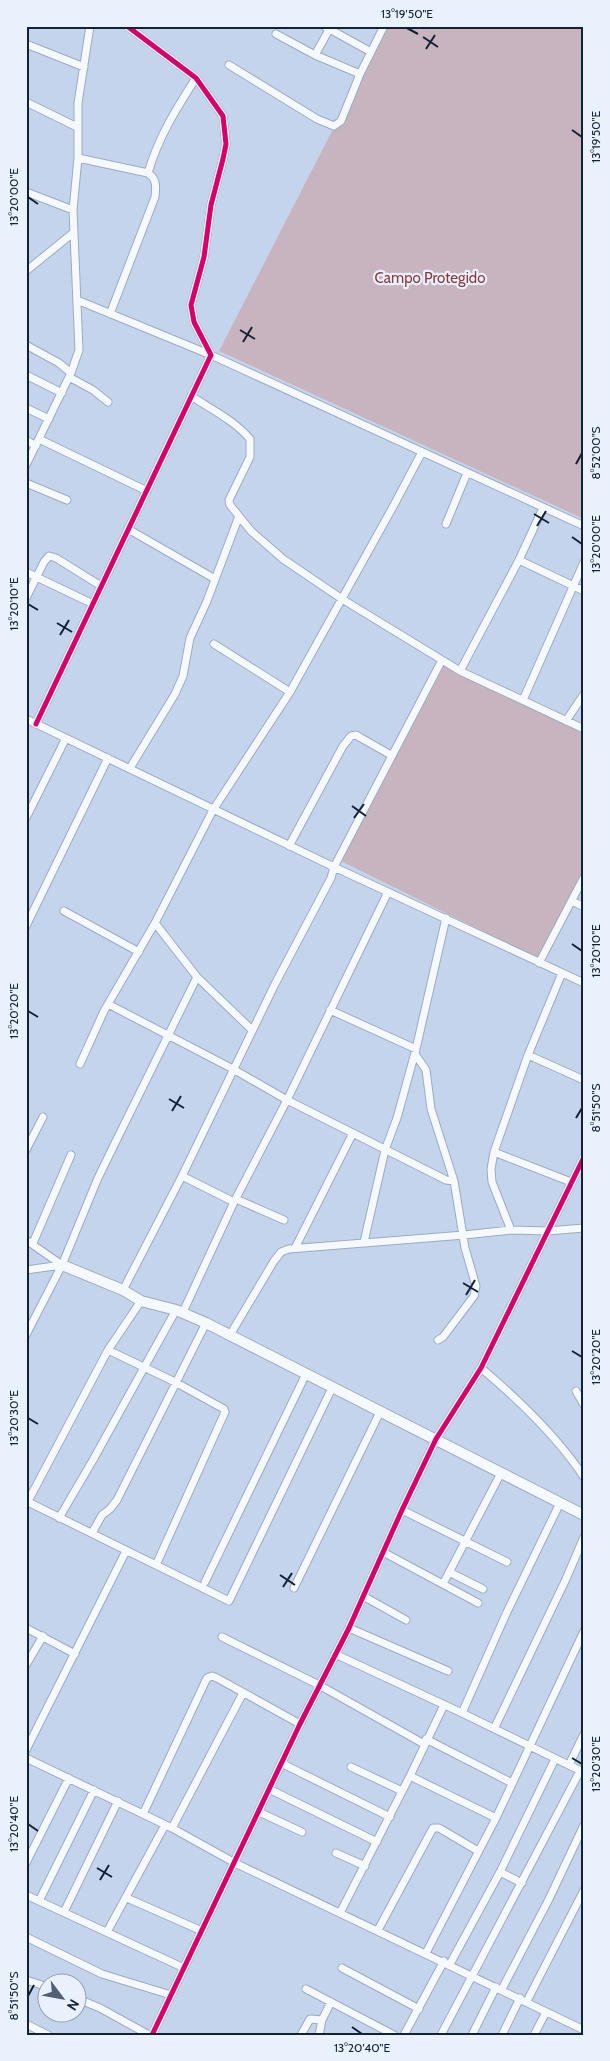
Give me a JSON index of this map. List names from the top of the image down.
{
  "parks": ["Campo Protegido"],
  "north": "bottom right",
  "coordinates": [
    "13°19'50\"E",
    "13°20'00\"E",
    "8°52'00\"S",
    "13°20'10\"E",
    "13°20'20\"E",
    "8°51'50\"S",
    "13°20'30\"E",
    "13°20'40\"E"
  ]
}
